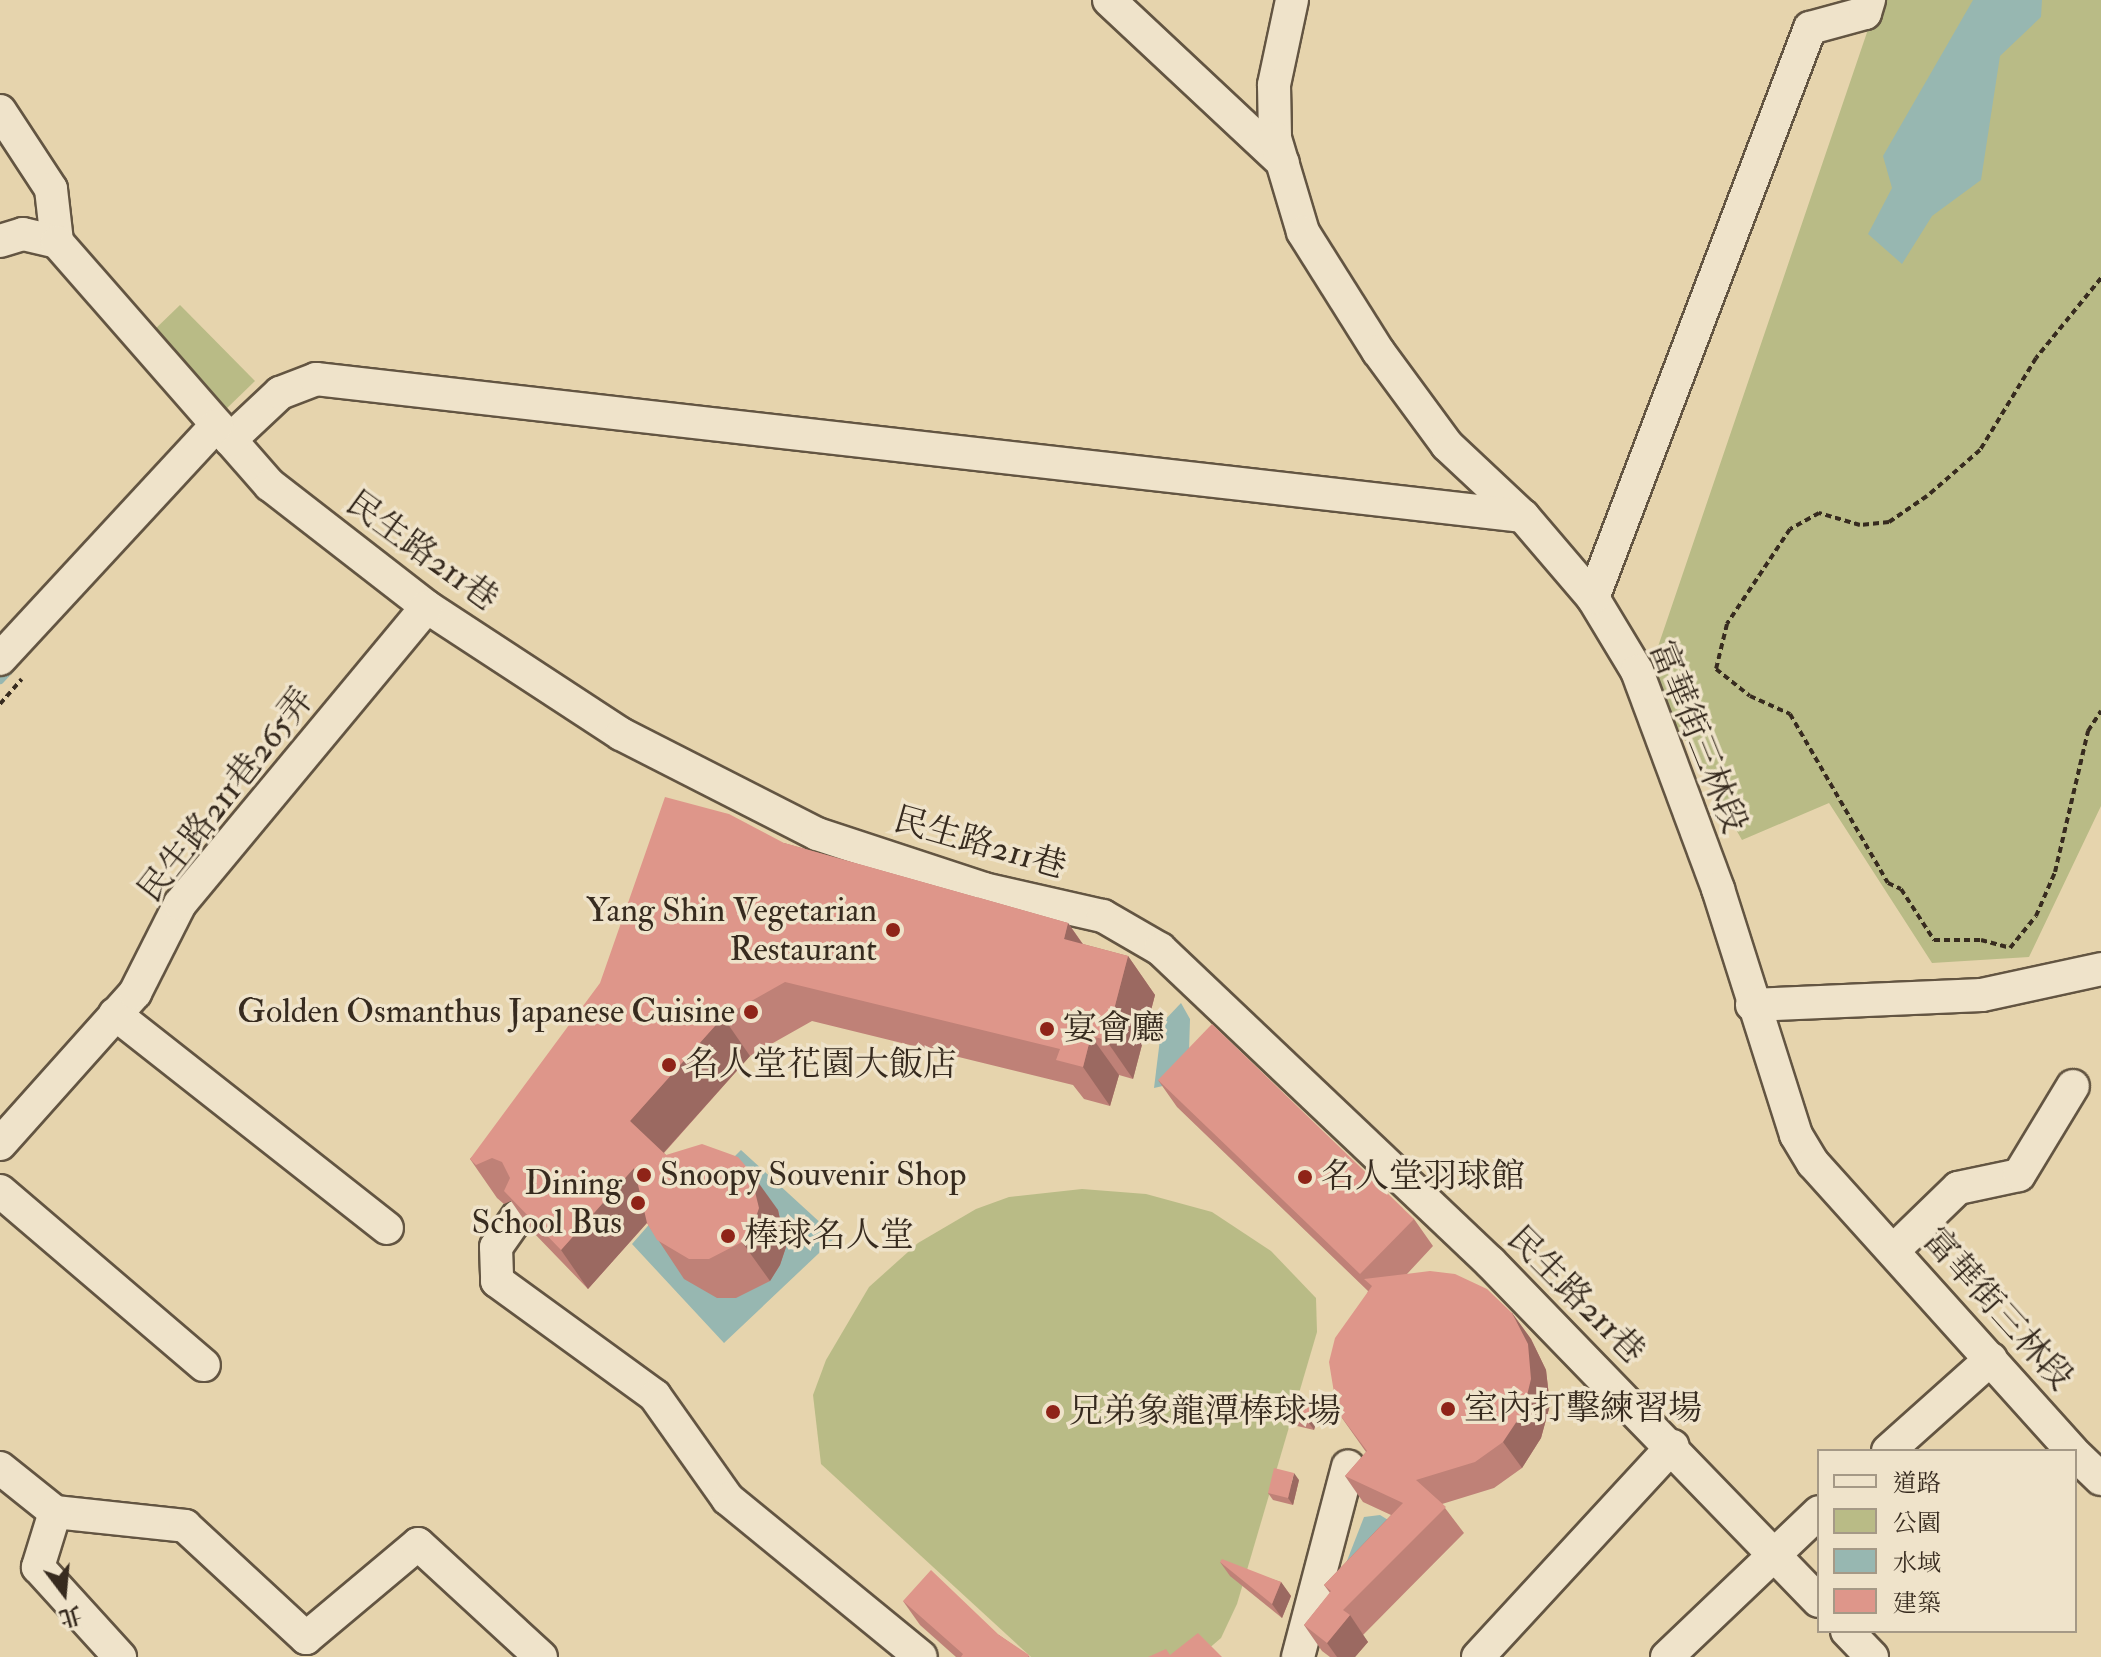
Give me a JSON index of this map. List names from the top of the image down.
{
  "streets": {
    "street": ["民生路211巷", "富華街三林段", "民生路211巷265弄"]
  },
  "crossings": [
    ["民生路211巷", "民生路211巷265弄"]
  ],
  "places": [
    "Yang Shin Vegetarian Restaurant",
    "Golden Osmanthus Japanese Cuisine",
    "宴會廳",
    "名人堂花園大飯店",
    "Snoopy Souvenir Shop",
    "名人堂羽球館",
    "Dining School Bus",
    "棒球名人堂",
    "室內打擊練習場",
    "兄弟象龍潭棒球場"
  ],
  "legend": [
    "道路",
    "公園",
    "水域",
    "建築"
  ],
  "north": "bottom"
}
